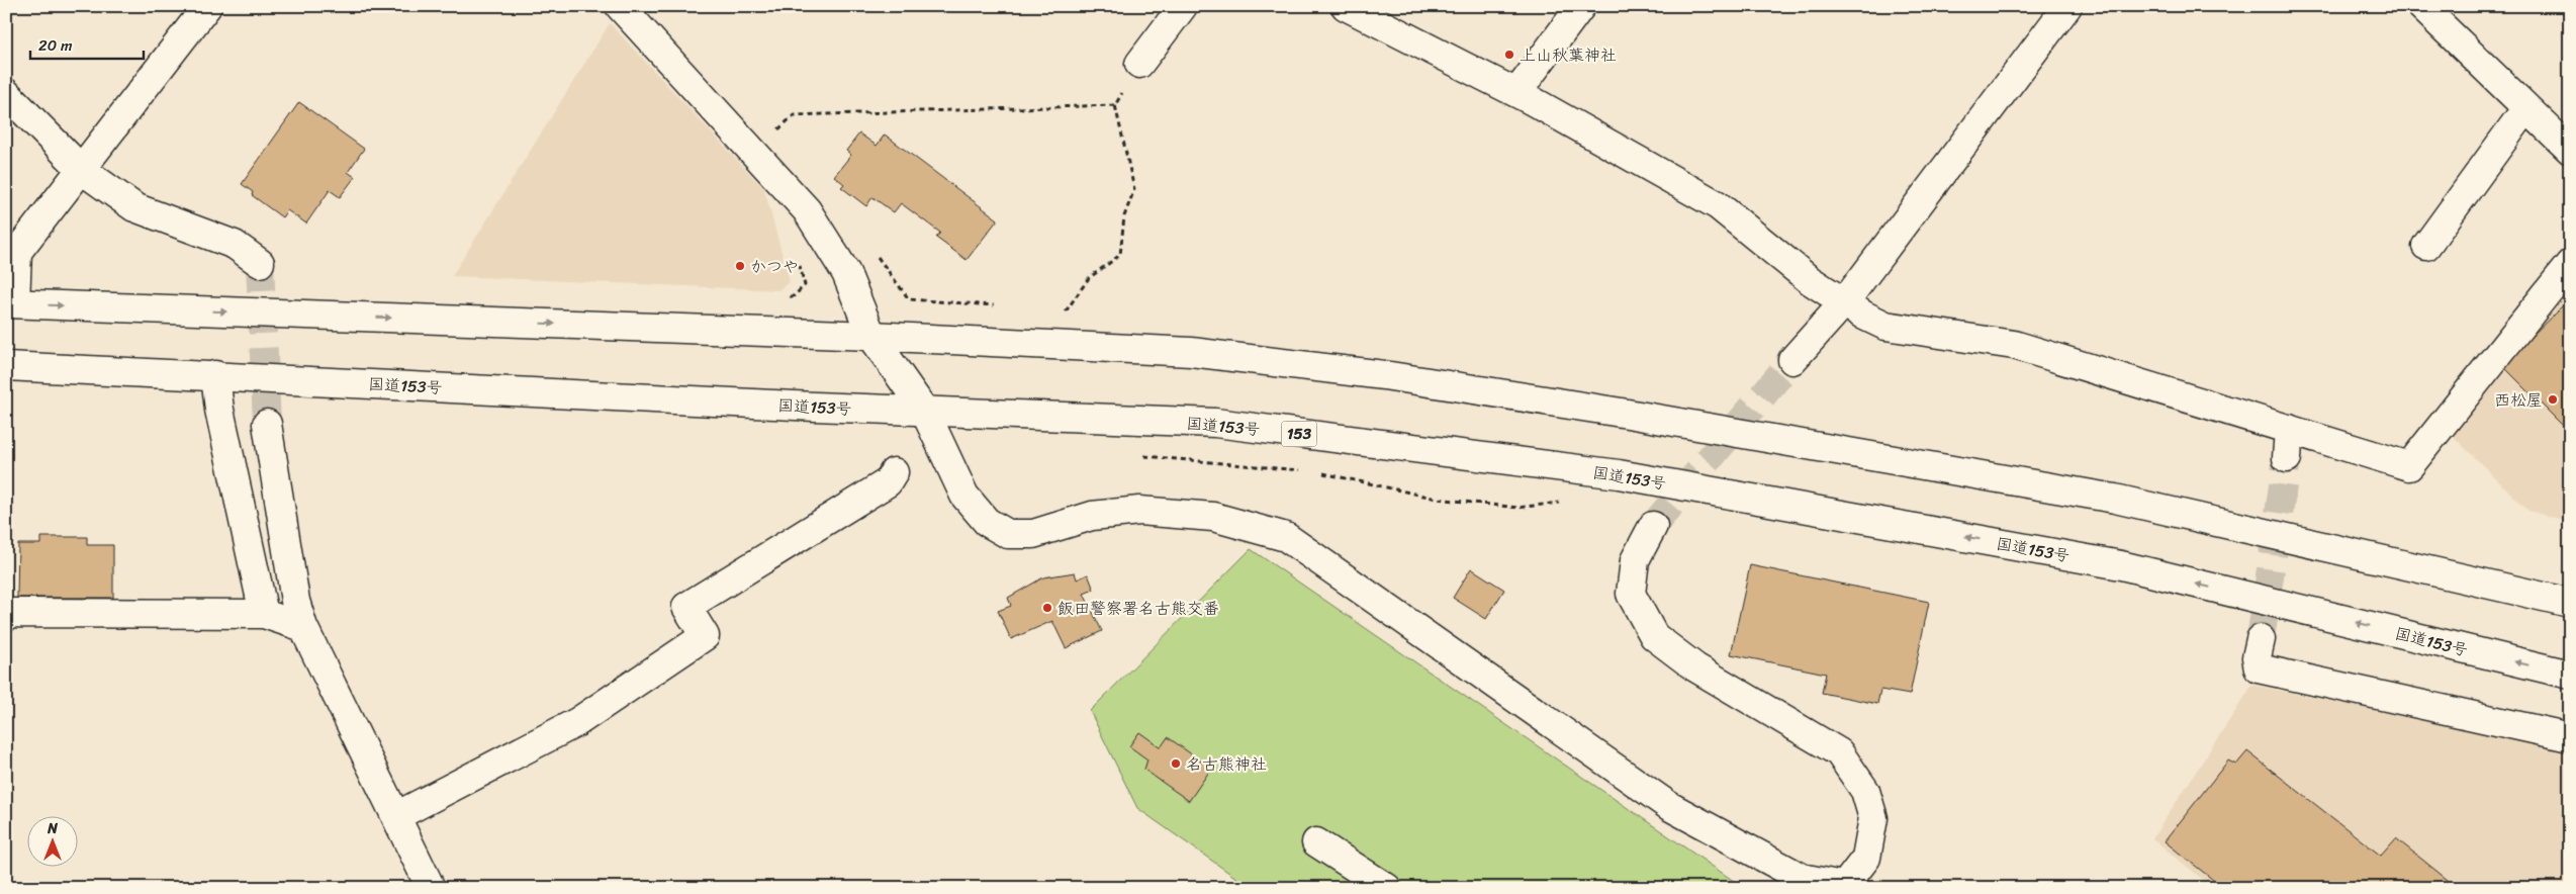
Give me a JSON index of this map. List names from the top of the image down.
{
  "streets": {
    "main road": ["国道153号", "153"]
  },
  "places": [
    "上山秋葉神社",
    "かつや",
    "西松屋",
    "飯田警察署名古熊交番",
    "名古熊神社"
  ],
  "scale_bar": "20 m",
  "north": "top"
}
